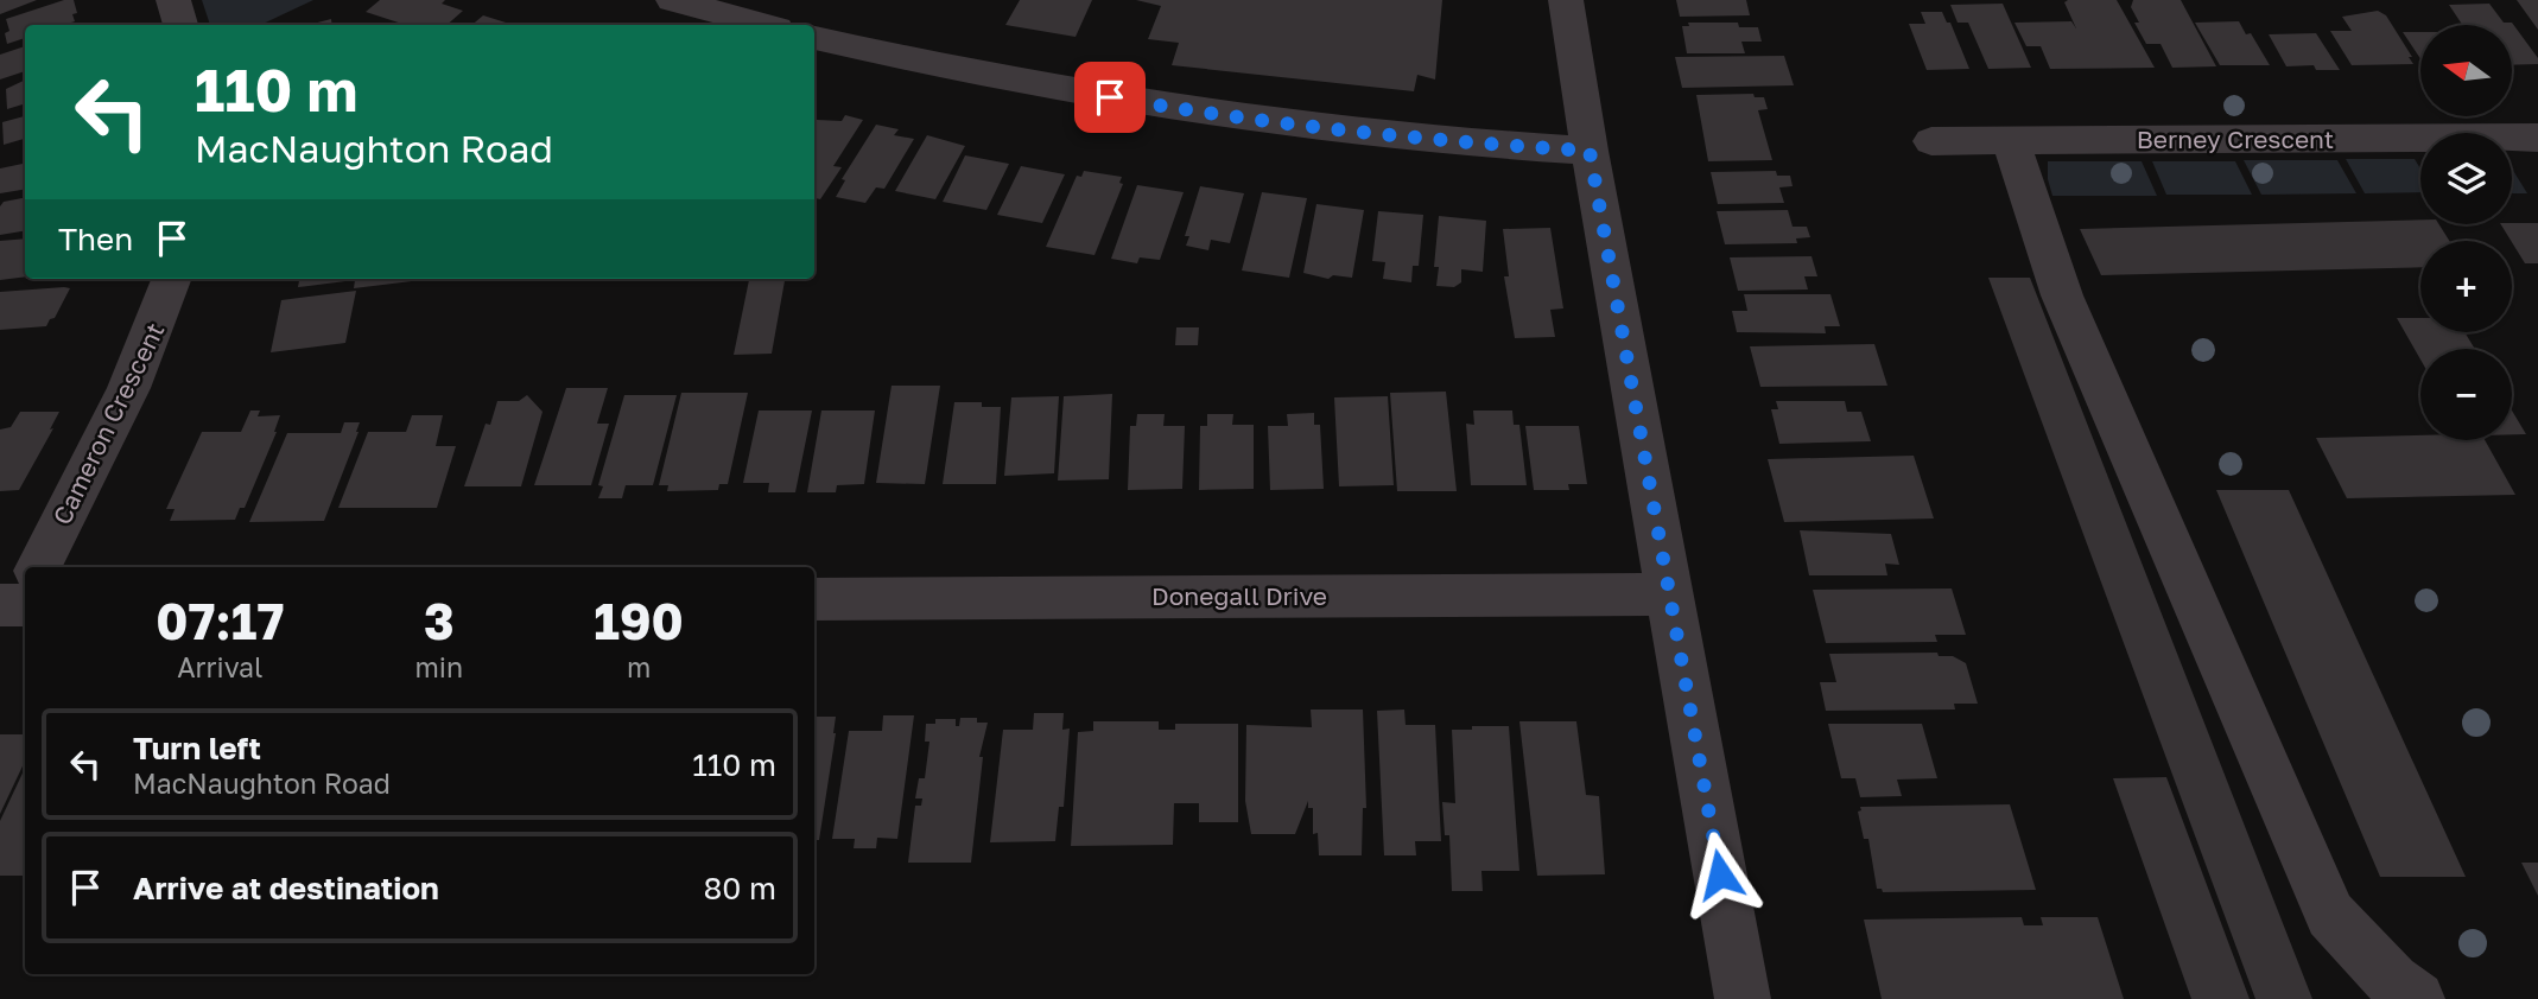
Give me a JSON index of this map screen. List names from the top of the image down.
{
  "streets": {
    "street": ["Berney Crescent", "Cameron Crescent", "Donegall Drive"]
  },
  "north": "left",
  "page": {
    "map_buttons": ["+", "−"],
    "turn": ["110 m", "MacNaughton Road"],
    "then": "Then",
    "eta": [
      "07:17",
      "Arrival",
      "3",
      "min",
      "190",
      "m"
    ],
    "list": [
      {
        "name": "Turn left",
        "note": "MacNaughton Road",
        "value": "110 m"
      },
      {
        "name": "Arrive at destination",
        "value": "80 m"
      }
    ]
  }
}
